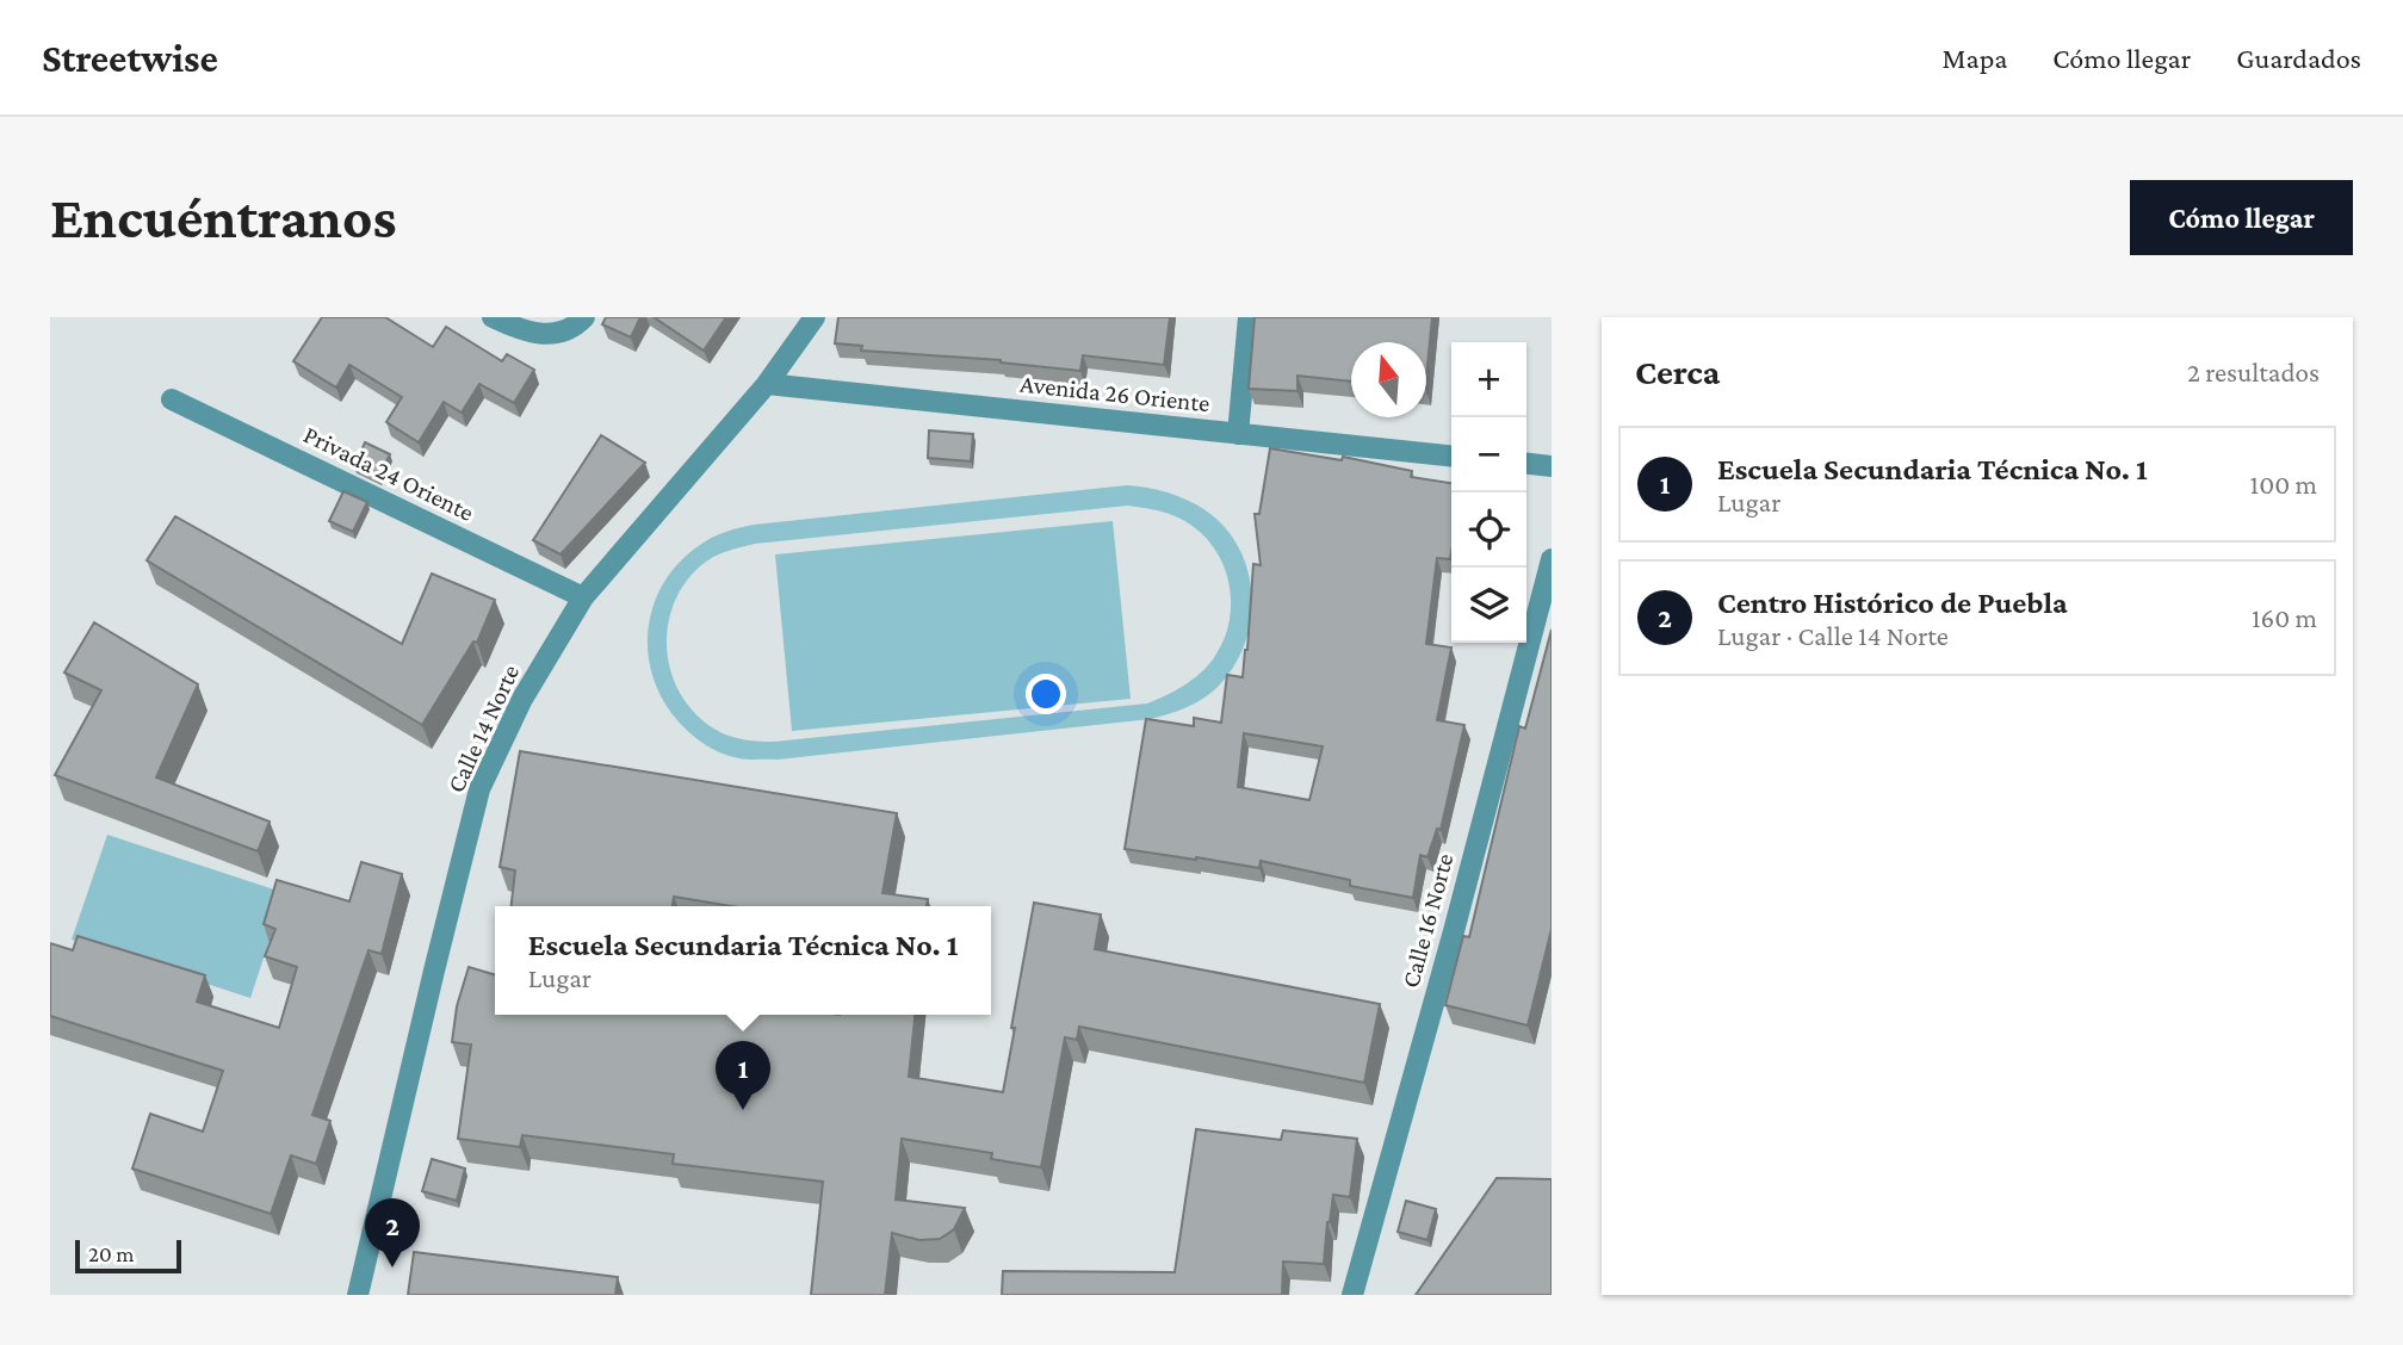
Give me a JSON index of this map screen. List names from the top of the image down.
{
  "streets": {
    "street": [
      "Avenida 26 Oriente",
      "Privada 24 Oriente",
      "Calle 14 Norte",
      "Calle 16 Norte"
    ]
  },
  "crossings": [
    ["Avenida 26 Oriente", "Calle 14 Norte"],
    ["Privada 24 Oriente", "Calle 14 Norte"]
  ],
  "scale_bar": "20 m",
  "north": "top",
  "page": {
    "header": "Streetwise",
    "nav": ["Mapa", "Cómo llegar", "Guardados"],
    "buttons": "Cómo llegar",
    "title": "Encuéntranos",
    "heading": ["Cerca", "2 resultados"],
    "map_buttons": ["+", "−"],
    "list": [
      {
        "mark": "1",
        "name": "Escuela Secundaria Técnica No. 1",
        "note": "Lugar",
        "value": "100 m"
      },
      {
        "mark": "2",
        "name": "Centro Histórico de Puebla",
        "note": "Lugar · Calle 14 Norte",
        "value": "160 m"
      }
    ],
    "popup": ["Escuela Secundaria Técnica No. 1", "Lugar"],
    "pins": ["1", "2"],
    "scale": "20 m"
  }
}
